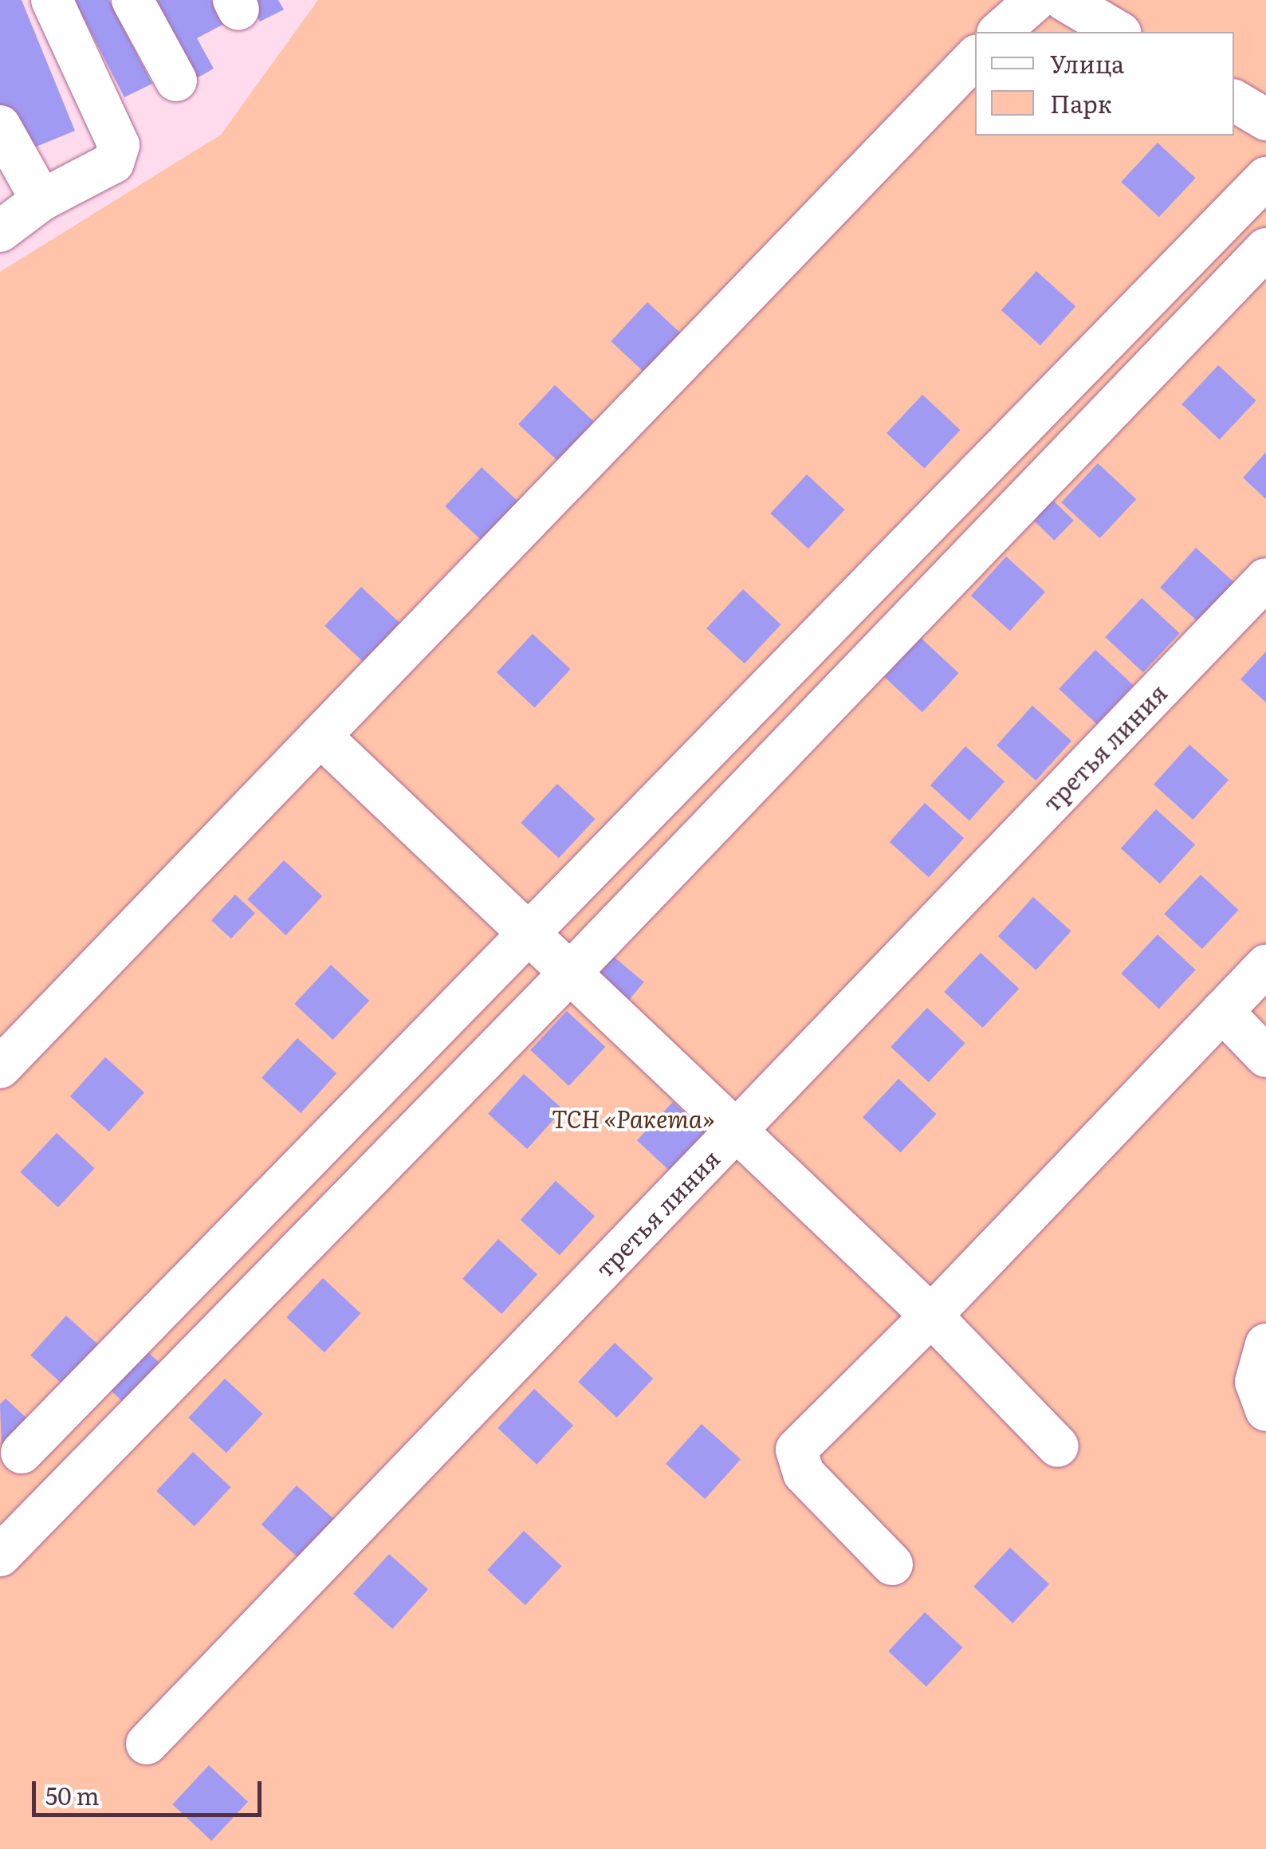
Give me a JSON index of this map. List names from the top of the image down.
{
  "streets": {
    "lane": ["третья линия"]
  },
  "parks": ["ТСН «Ракета»"],
  "legend": ["Улица", "Парк"],
  "scale_bar": "50 m"
}
